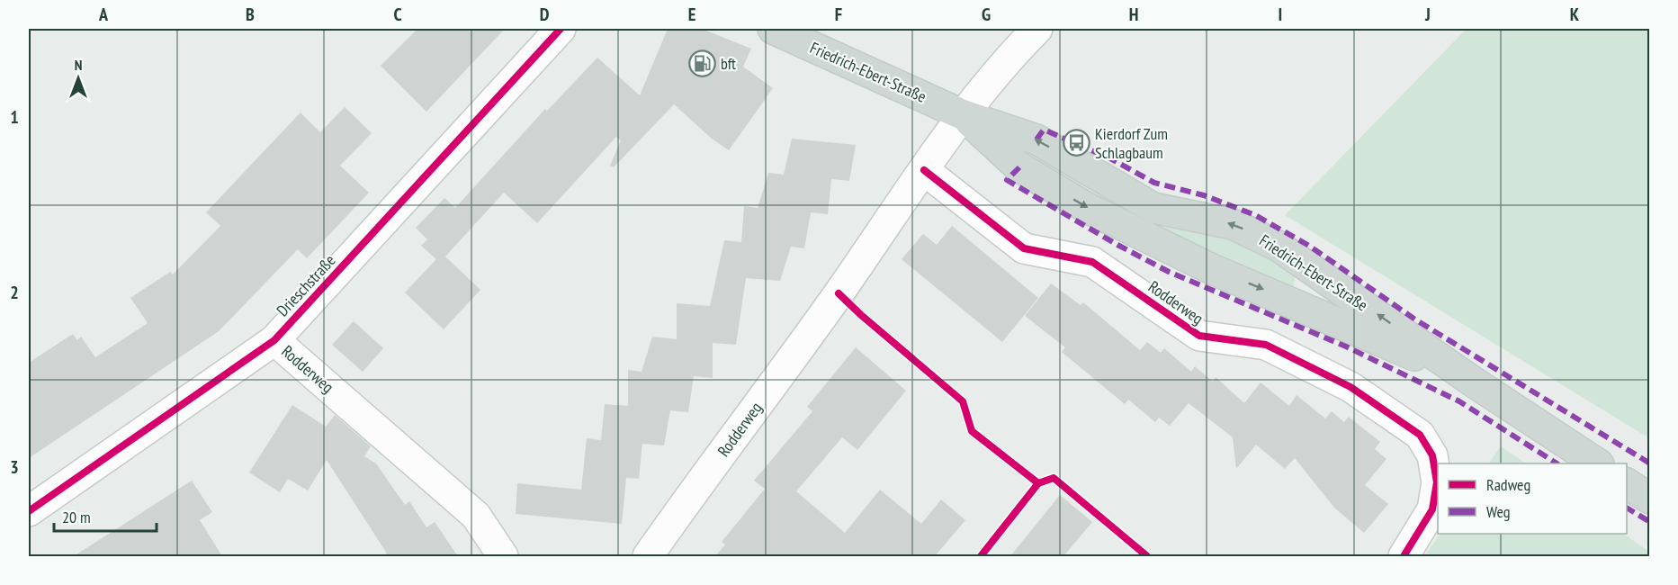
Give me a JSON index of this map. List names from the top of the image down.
{
  "streets": {
    "main road": ["Friedrich-Ebert-Straße"],
    "street": ["Drieschstraße", "Rodderweg"]
  },
  "crossings": [
    ["Friedrich-Ebert-Straße", "Rodderweg"],
    ["Drieschstraße", "Rodderweg"]
  ],
  "places": {
    "fuel station": ["bft"],
    "bus stop": ["Kierdorf Zum Schlagbaum"]
  },
  "legend": ["Radweg", "Weg"],
  "scale_bar": "20 m",
  "north": "top",
  "grid": {
    "columns": [
      "A",
      "B",
      "C",
      "D",
      "E",
      "F",
      "G",
      "H",
      "I",
      "J",
      "K"
    ],
    "rows": ["1", "2", "3"]
  }
}
